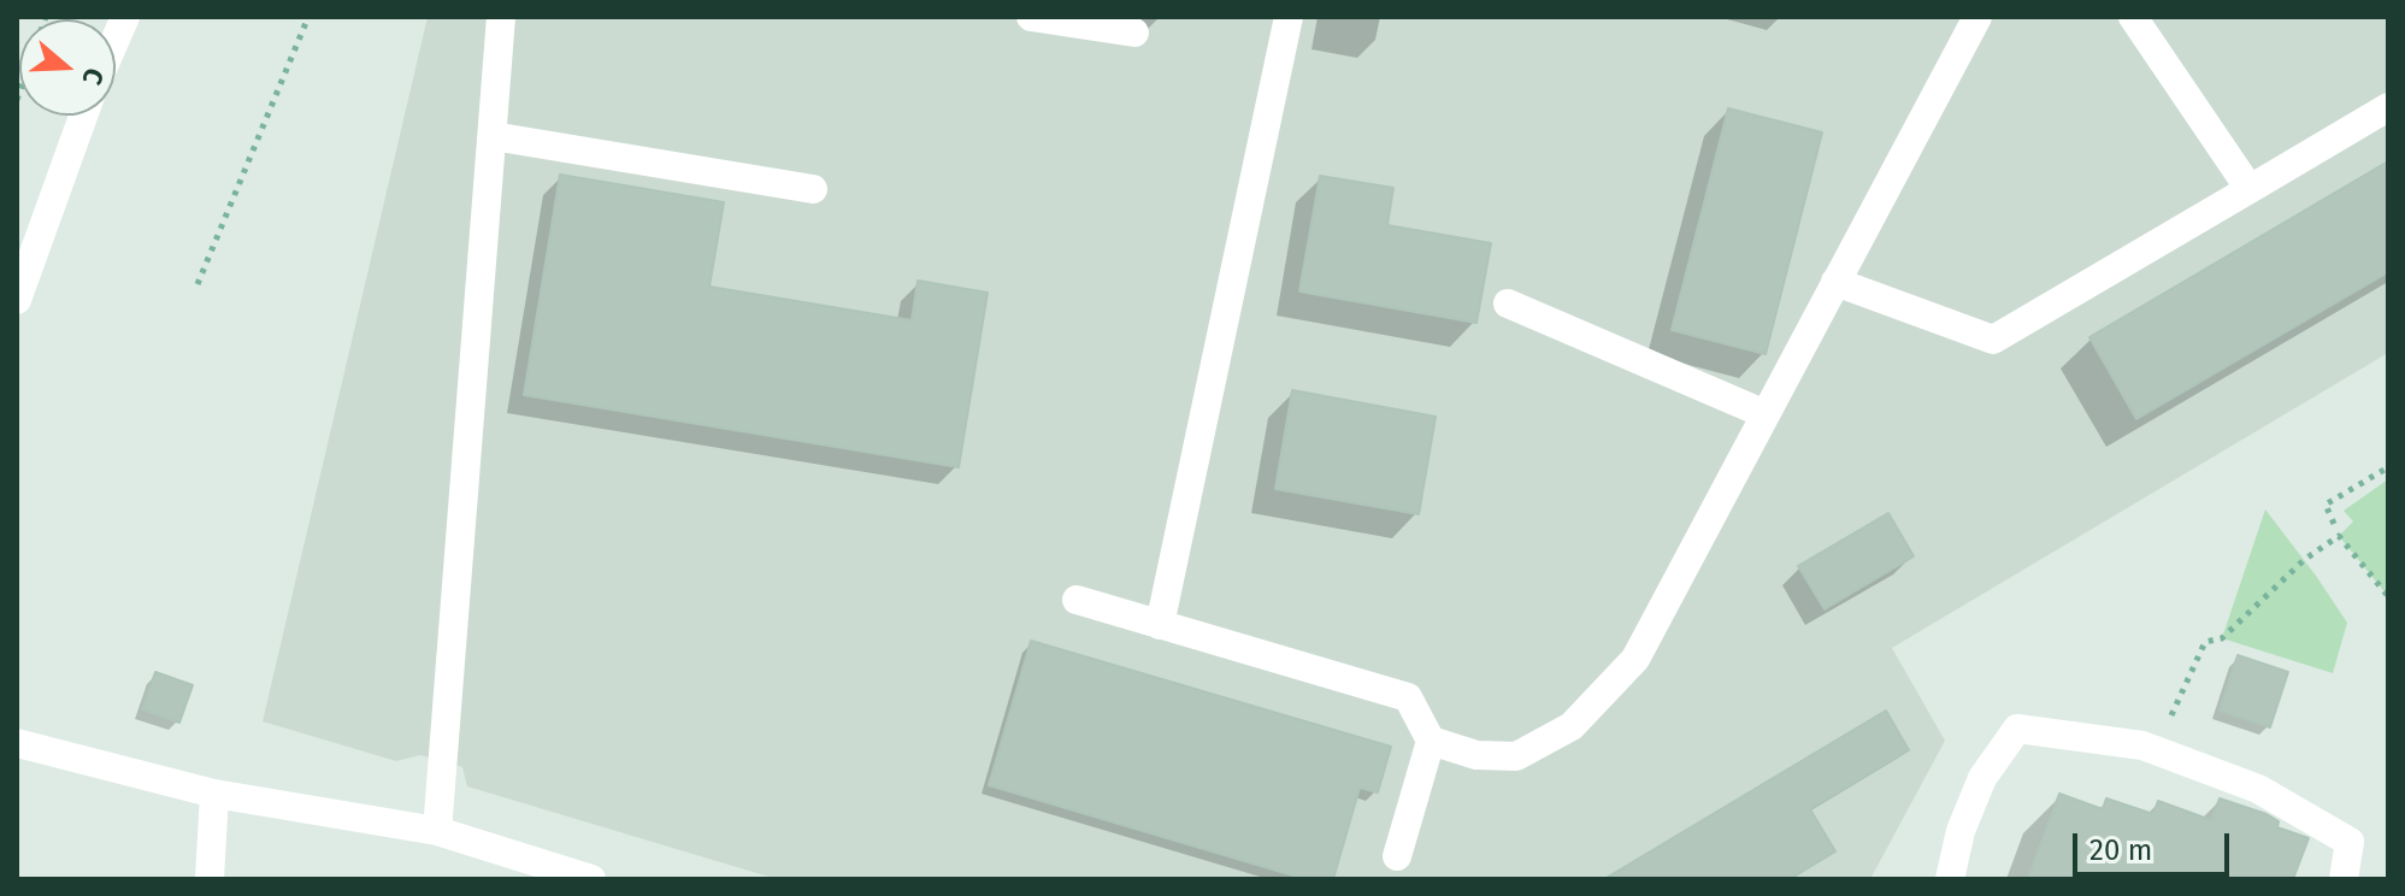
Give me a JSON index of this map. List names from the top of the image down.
{
  "scale_bar": "20 m",
  "north": "right"
}
